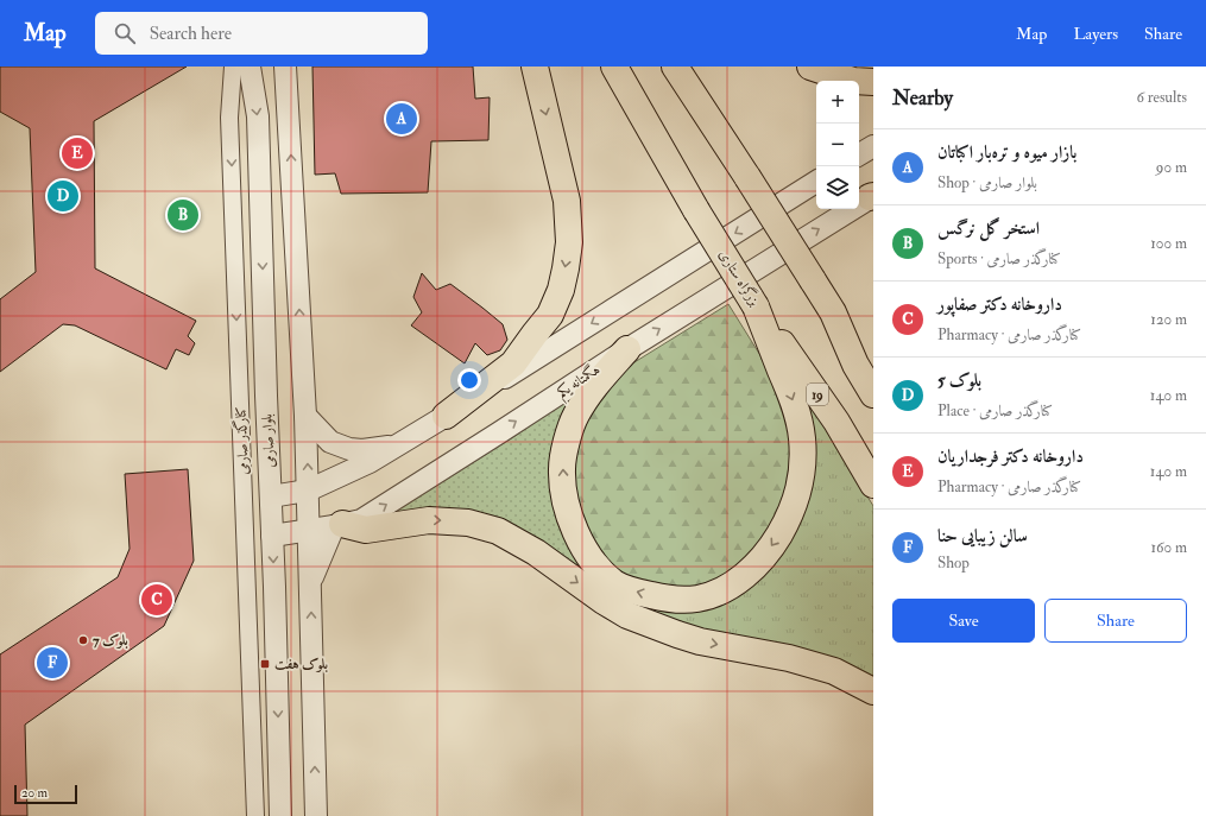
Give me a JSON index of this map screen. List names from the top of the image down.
{
  "streets": {
    "highway": ["بزرگراه ستاری", "19"],
    "street": ["هگمتانه یکم", "کنارگذر صارمی", "بلوار صارمی"]
  },
  "crossings": [
    ["هگمتانه یکم", "بلوار صارمی"]
  ],
  "places": {
    "other": ["بلوک 7"],
    "transit": ["بلوک هفت"]
  },
  "scale_bar": "20 m",
  "page": {
    "header": "Map",
    "search": "Search here",
    "nav": ["Map", "Layers", "Share"],
    "heading": ["Nearby", "6 results"],
    "map_buttons": ["+", "−"],
    "pins": [
      "A",
      "E",
      "D",
      "B",
      "C",
      "F"
    ],
    "list": [
      {
        "mark": "A",
        "name": "بازار میوه و تره‌بار اکباتان",
        "note": "Shop · بلوار صارمی",
        "value": "90 m"
      },
      {
        "mark": "B",
        "name": "استخر گل نرگس",
        "note": "Sports · کنارگذر صارمی",
        "value": "100 m"
      },
      {
        "mark": "C",
        "name": "داروخانه دکتر صفاپور",
        "note": "Pharmacy · کنارگذر صارمی",
        "value": "120 m"
      },
      {
        "mark": "D",
        "name": "بلوک 5",
        "note": "Place · کنارگذر صارمی",
        "value": "140 m"
      },
      {
        "mark": "E",
        "name": "داروخانه دکتر فرجداریان",
        "note": "Pharmacy · کنارگذر صارمی",
        "value": "140 m"
      },
      {
        "mark": "F",
        "name": "سالن زیبایی حنا",
        "note": "Shop",
        "value": "160 m"
      }
    ],
    "buttons": ["Save", "Share"],
    "scale": "20 m"
  }
}
